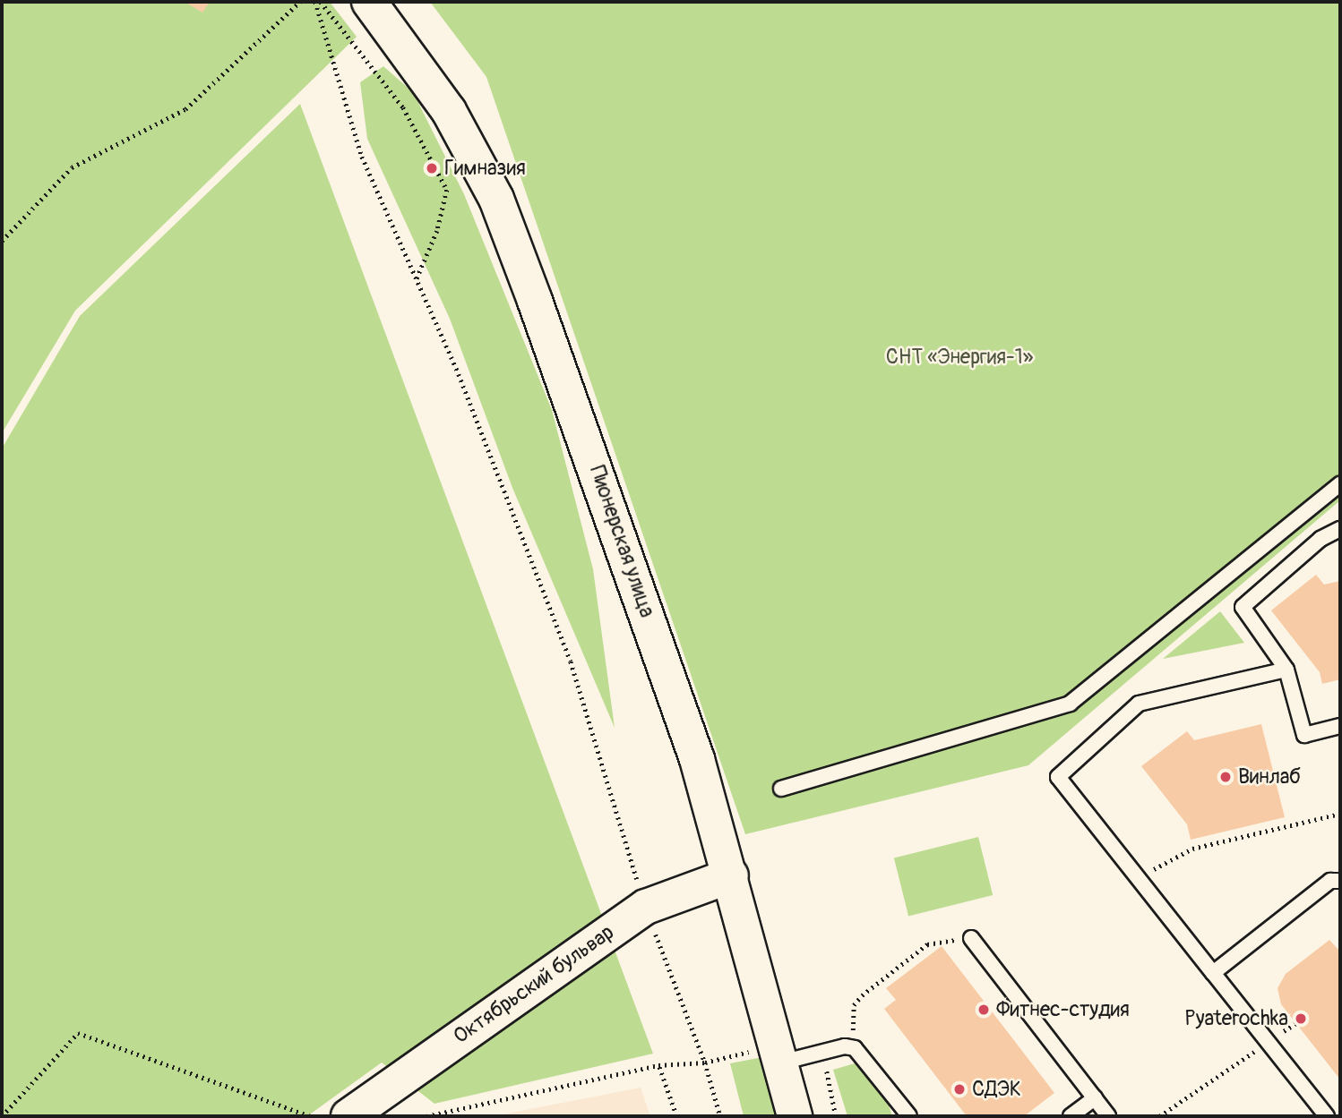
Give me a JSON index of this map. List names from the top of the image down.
{
  "streets": {
    "main road": ["Пионерская улица", "Октябрьский бульвар"]
  },
  "crossings": [
    ["Пионерская улица", "Октябрьский бульвар"]
  ],
  "parks": ["СНТ «Энергия-1»"],
  "places": [
    "Гимназия",
    "Винлаб",
    "Фитнес-студия",
    "Pyaterochka",
    "СДЭК"
  ]
}
